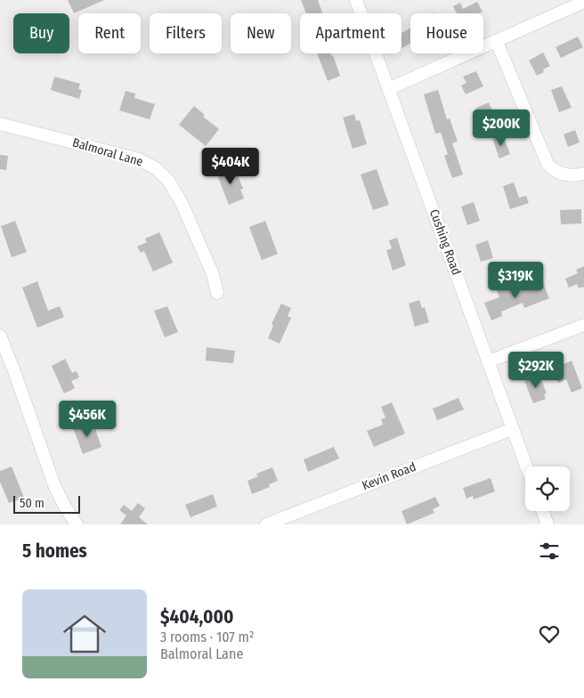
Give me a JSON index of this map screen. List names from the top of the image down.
{
  "streets": {
    "street": ["Balmoral Lane", "Cushing Road", "Kevin Road"]
  },
  "crossings": [
    ["Cushing Road", "Kevin Road"]
  ],
  "scale_bar": "50 m",
  "page": {
    "chip": [
      "Buy",
      "Rent",
      "Filters",
      "New",
      "Apartment",
      "House"
    ],
    "price": [
      "$200K",
      "$404K",
      "$319K",
      "$292K",
      "$456K"
    ],
    "scale": "50 m",
    "heading": "5 homes",
    "list": [
      {
        "name": "$404,000",
        "note": "3 rooms · 107 m² · Balmoral Lane"
      }
    ]
  }
}
